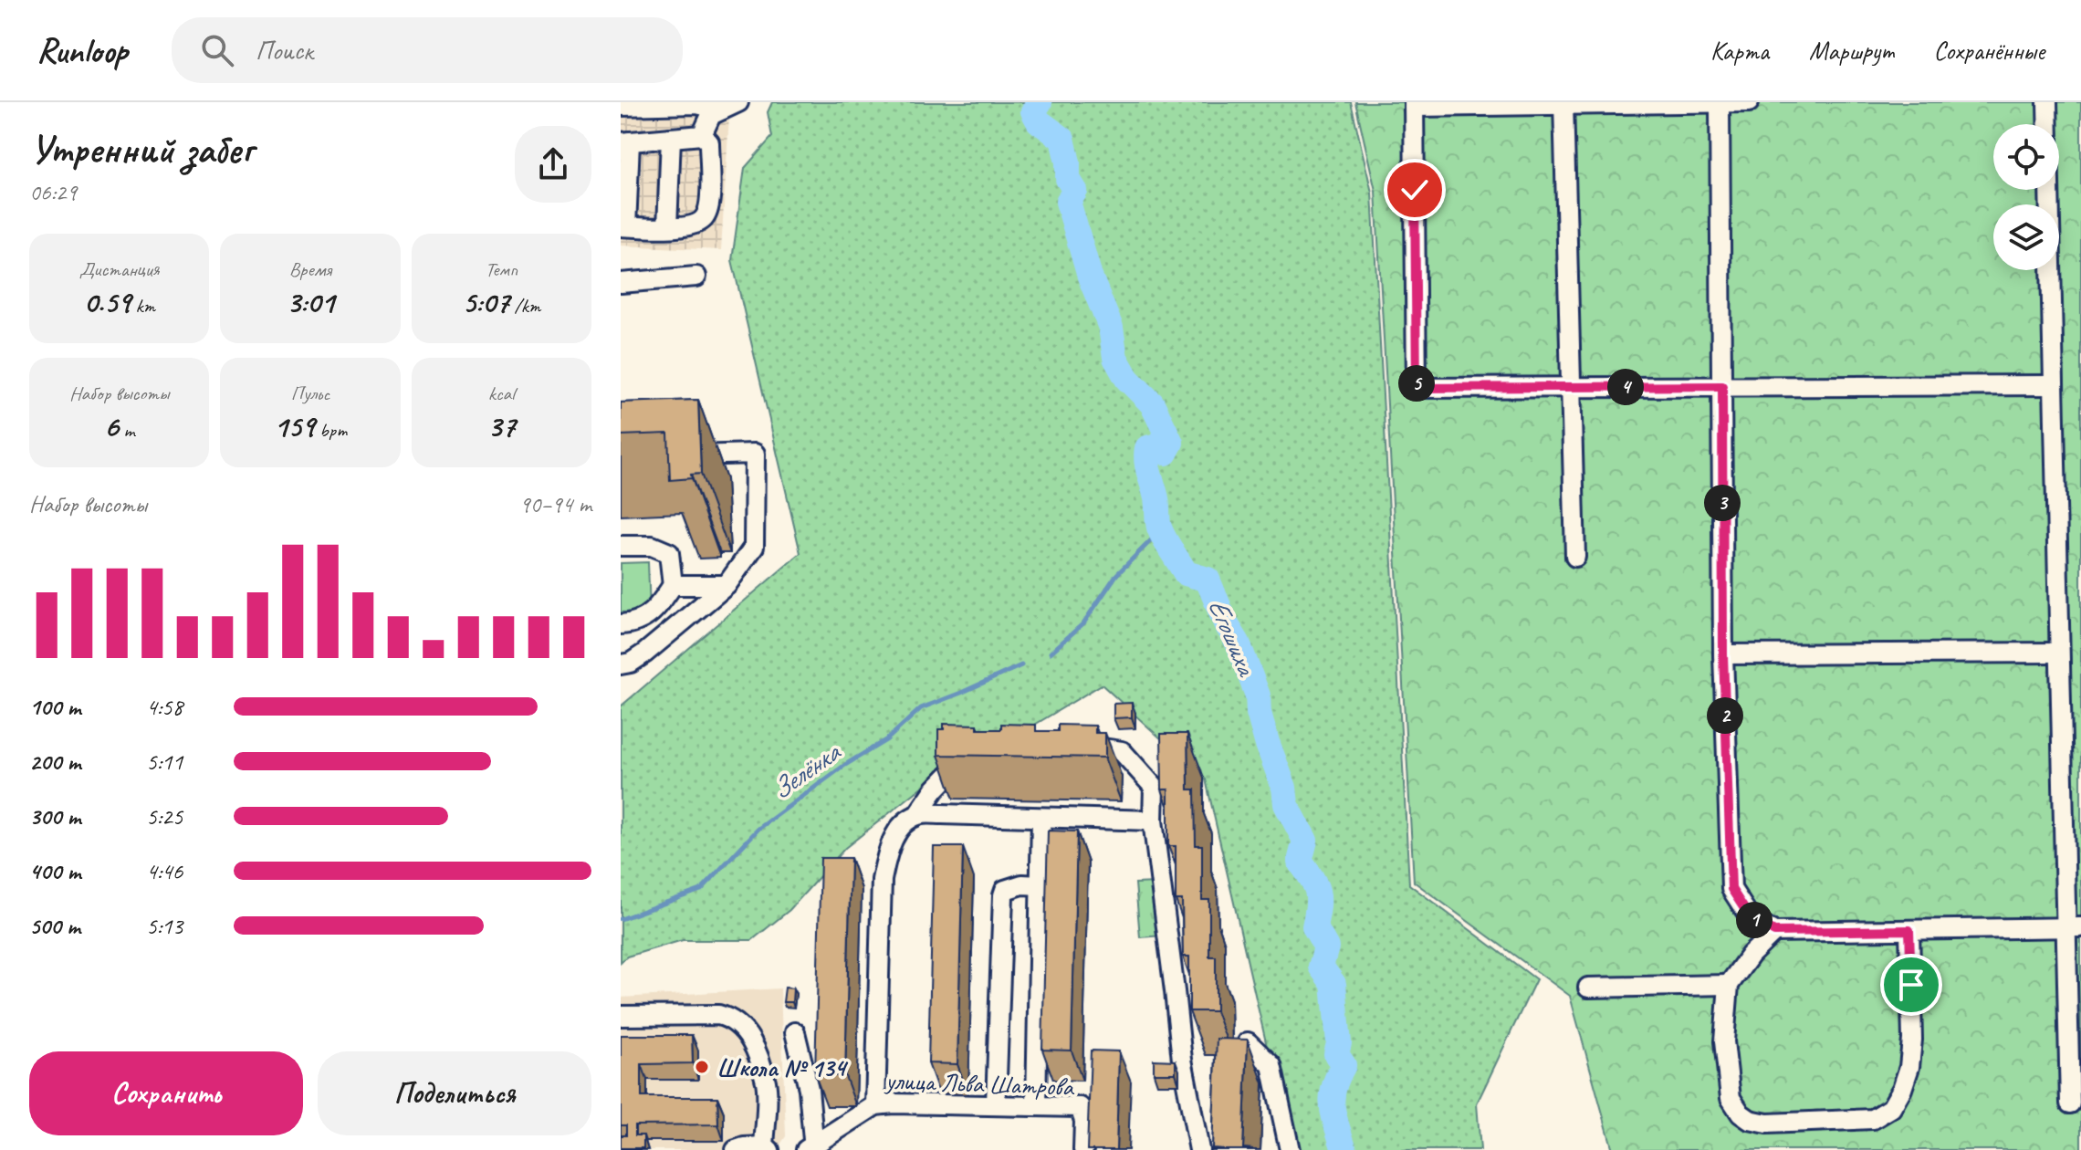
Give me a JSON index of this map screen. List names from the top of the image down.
{
  "streets": {
    "street": ["улица Льва Шатрова"]
  },
  "water": ["Егошиха", "Зелёнка"],
  "places": ["Школа № 134"],
  "page": {
    "header": "Runloop",
    "search": "Поиск",
    "nav": ["Карта", "Маршрут", "Сохранённые"],
    "heading": ["Утренний забег", "06:29"],
    "stats": [
      ["Дистанция", "0.59 km"],
      ["Время", "3:01"],
      ["Темп", "5:07 /km"],
      ["Набор высоты", "6 m"],
      ["Пульс", "159 bpm"],
      ["kcal", "37"]
    ],
    "pins": [
      "5",
      "4",
      "3",
      "2",
      "1"
    ],
    "chart": ["Набор высоты", "90–94 m"],
    "list": [
      {
        "name": "100 m",
        "note": "4:58"
      },
      {
        "name": "200 m",
        "note": "5:11"
      },
      {
        "name": "300 m",
        "note": "5:25"
      },
      {
        "name": "400 m",
        "note": "4:46"
      },
      {
        "name": "500 m",
        "note": "5:13"
      }
    ],
    "buttons": ["Сохранить", "Поделиться"]
  }
}
